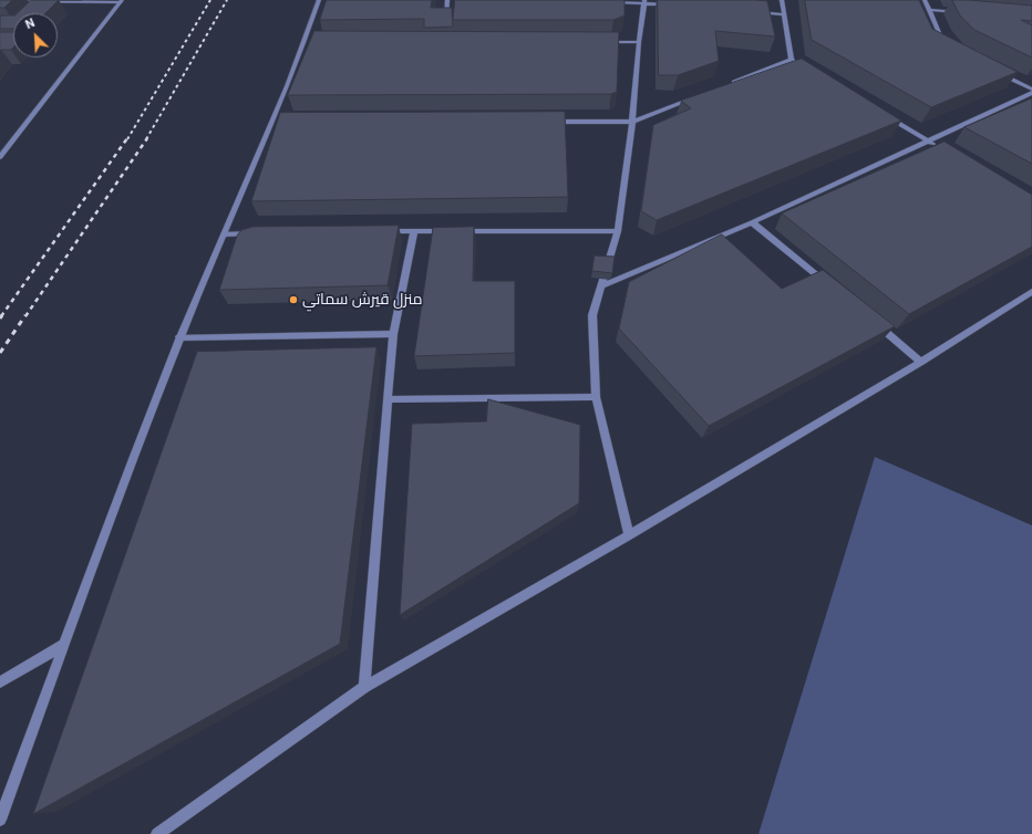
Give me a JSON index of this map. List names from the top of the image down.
{
  "places": ["منزل قيرش سماتي"],
  "north": "top left"
}
